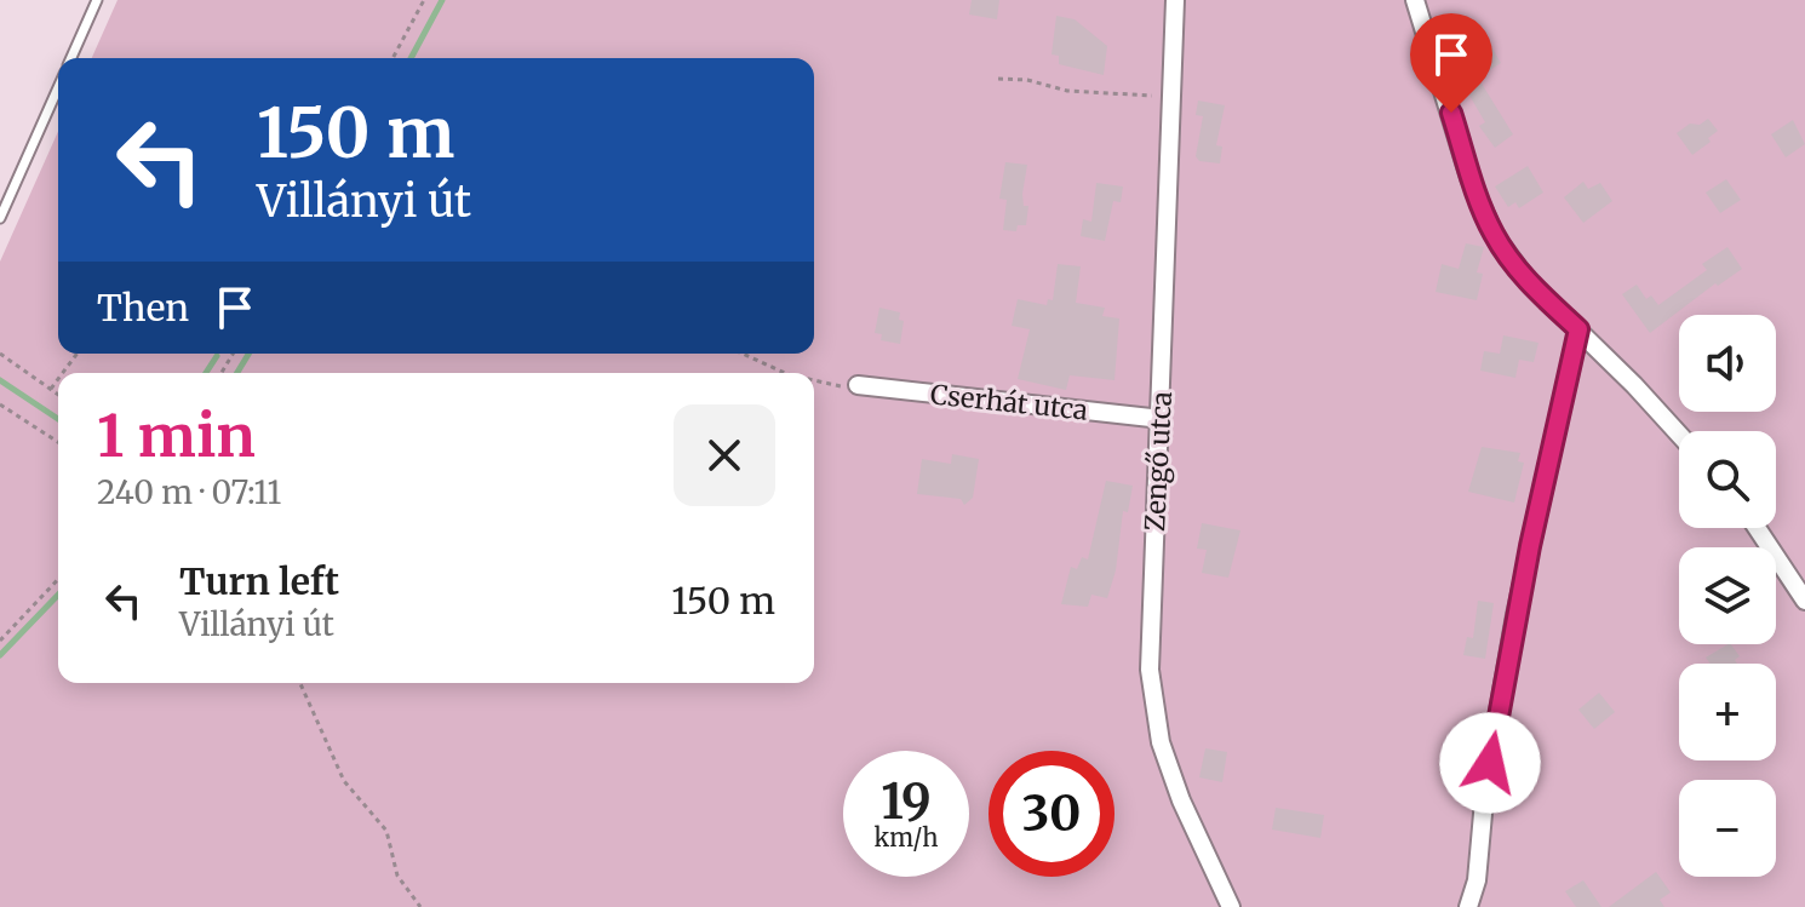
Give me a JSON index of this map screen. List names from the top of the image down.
{
  "streets": {
    "street": ["Cserhát utca", "Zengő utca"]
  },
  "crossings": [
    ["Cserhát utca", "Zengő utca"]
  ],
  "page": {
    "turn": ["150 m", "Villányi út"],
    "then": "Then",
    "map_buttons": ["+", "−"],
    "heading": ["1 min", "240 m · 07:11"],
    "list": [
      {
        "name": "Turn left",
        "note": "Villányi út",
        "value": "150 m"
      }
    ],
    "speed": "19 km/h",
    "limit": "30"
  }
}
